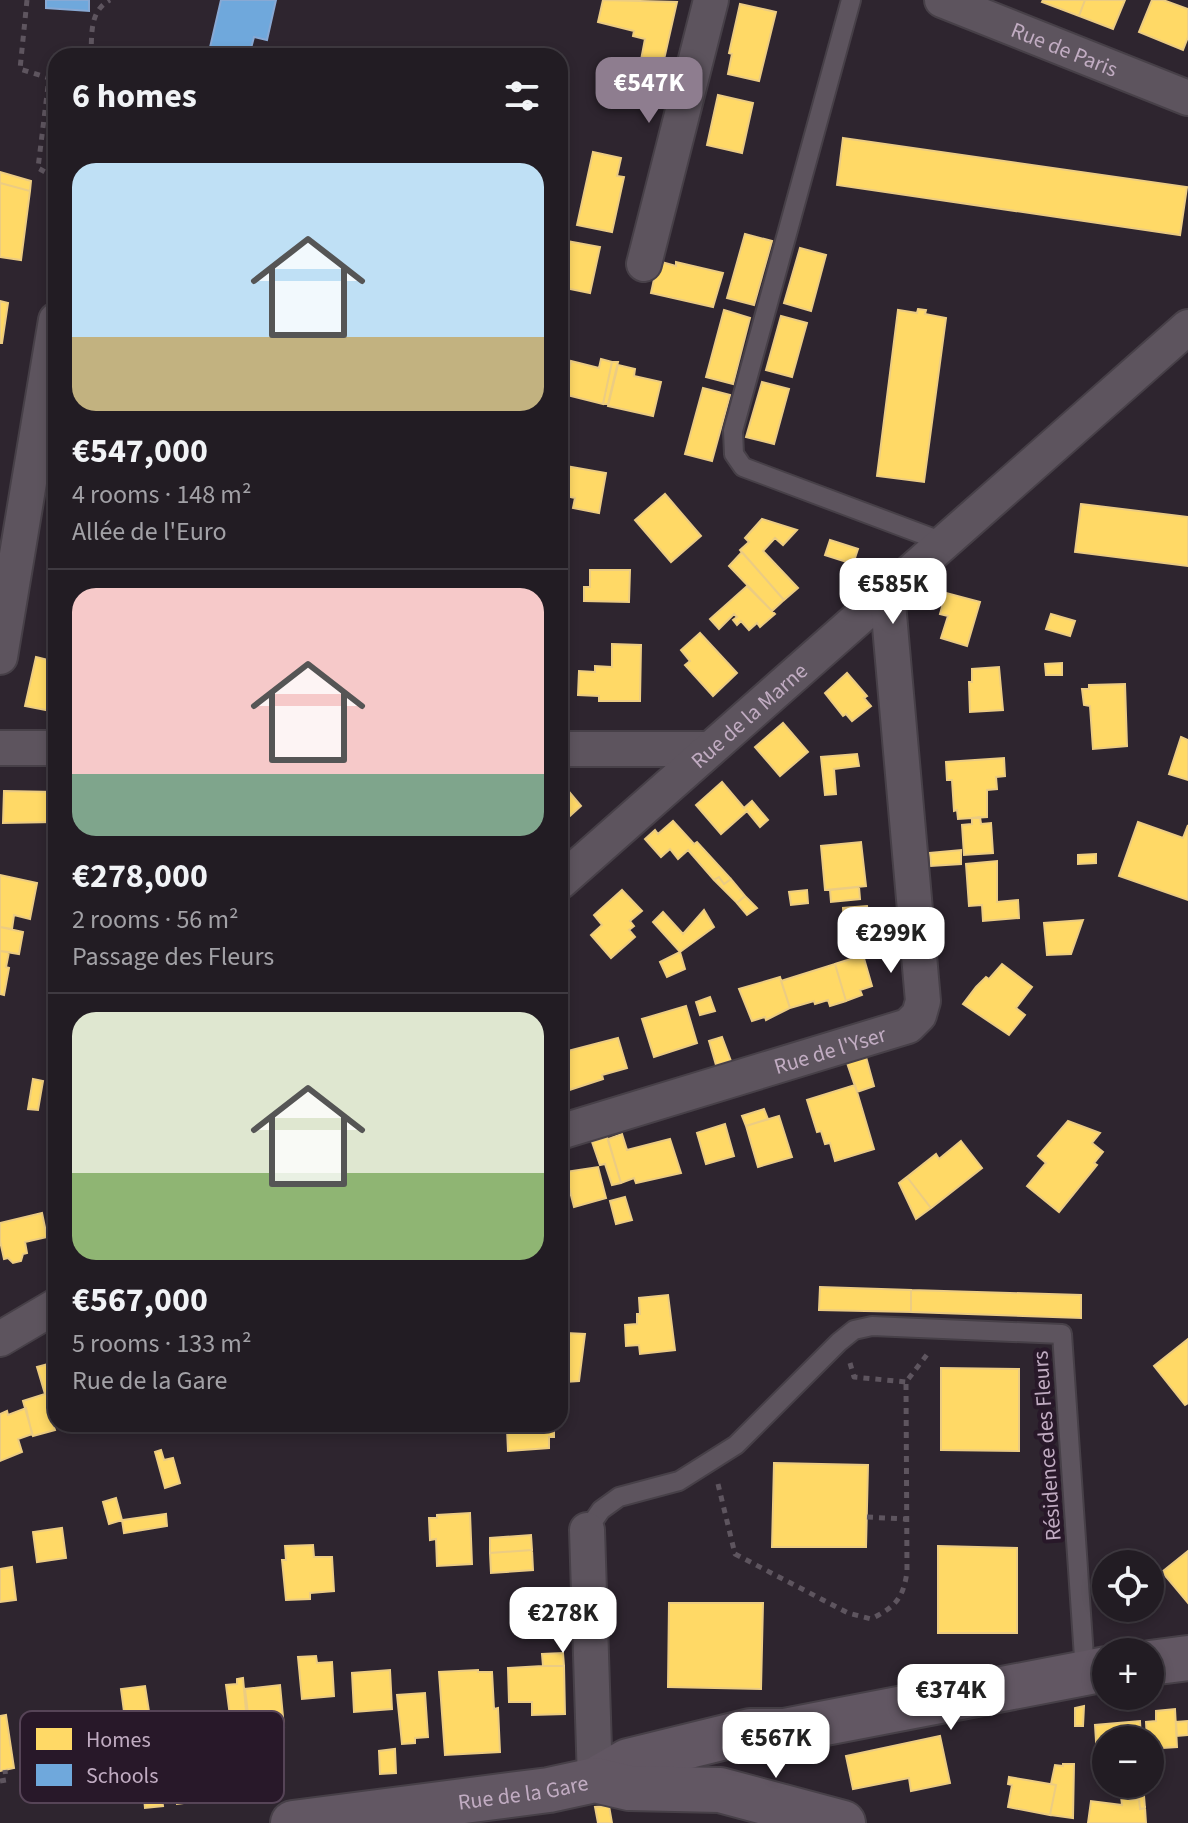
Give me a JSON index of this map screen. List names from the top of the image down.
{
  "streets": {
    "street": [
      "Rue de Paris",
      "Rue de la Marne",
      "Rue de l'Yser",
      "Rue de la Gare"
    ],
    "lane": ["Résidence des Fleurs"]
  },
  "crossings": [
    ["Rue de la Marne", "Rue de l'Yser"]
  ],
  "legend": ["Homes", "Schools"],
  "page": {
    "heading": "6 homes",
    "price": [
      "€547K",
      "€585K",
      "€299K",
      "€278K",
      "€374K",
      "€567K"
    ],
    "list": [
      {
        "name": "€547,000",
        "note": "4 rooms · 148 m² · Allée de l'Euro"
      },
      {
        "name": "€278,000",
        "note": "2 rooms · 56 m² · Passage des Fleurs"
      },
      {
        "name": "€567,000",
        "note": "5 rooms · 133 m² · Rue de la Gare"
      }
    ],
    "map_buttons": ["+", "−"]
  }
}
